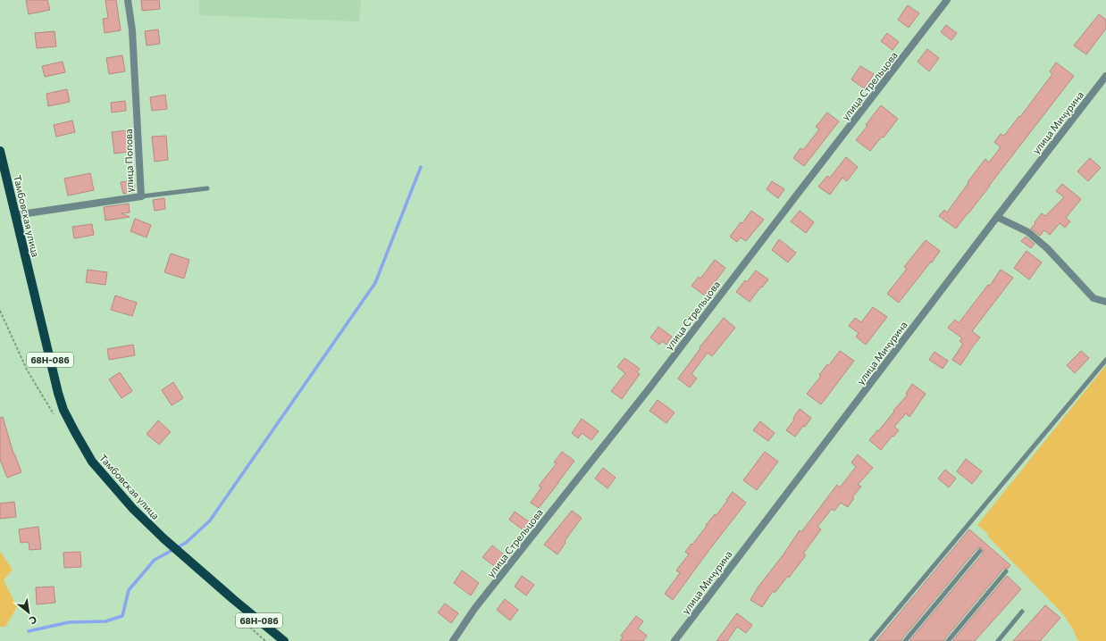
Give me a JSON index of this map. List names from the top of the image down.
{
  "streets": {
    "main road": ["Тамбовская улица", "68Н-086"],
    "street": ["улица Стрельцова", "улица Мичурина", "улица Попова"]
  },
  "crossings": [
    ["улица Попова", "Тамбовская улица"]
  ],
  "north": "bottom right"
}
